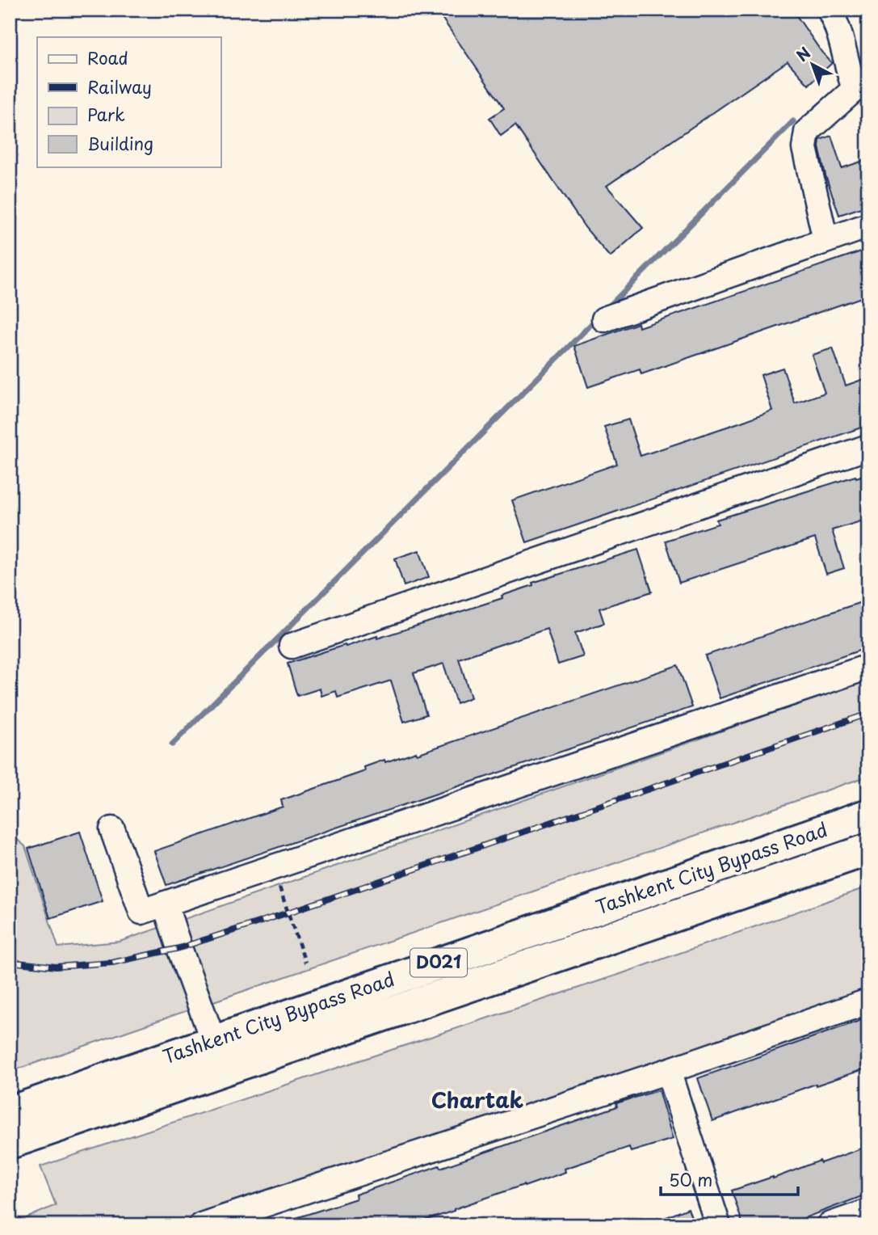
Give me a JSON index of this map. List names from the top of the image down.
{
  "streets": {
    "highway": ["Tashkent City Bypass Road", "D021"]
  },
  "districts": ["Chartak"],
  "legend": [
    "Road",
    "Railway",
    "Park",
    "Building"
  ],
  "scale_bar": "50 m",
  "north": "top left"
}
